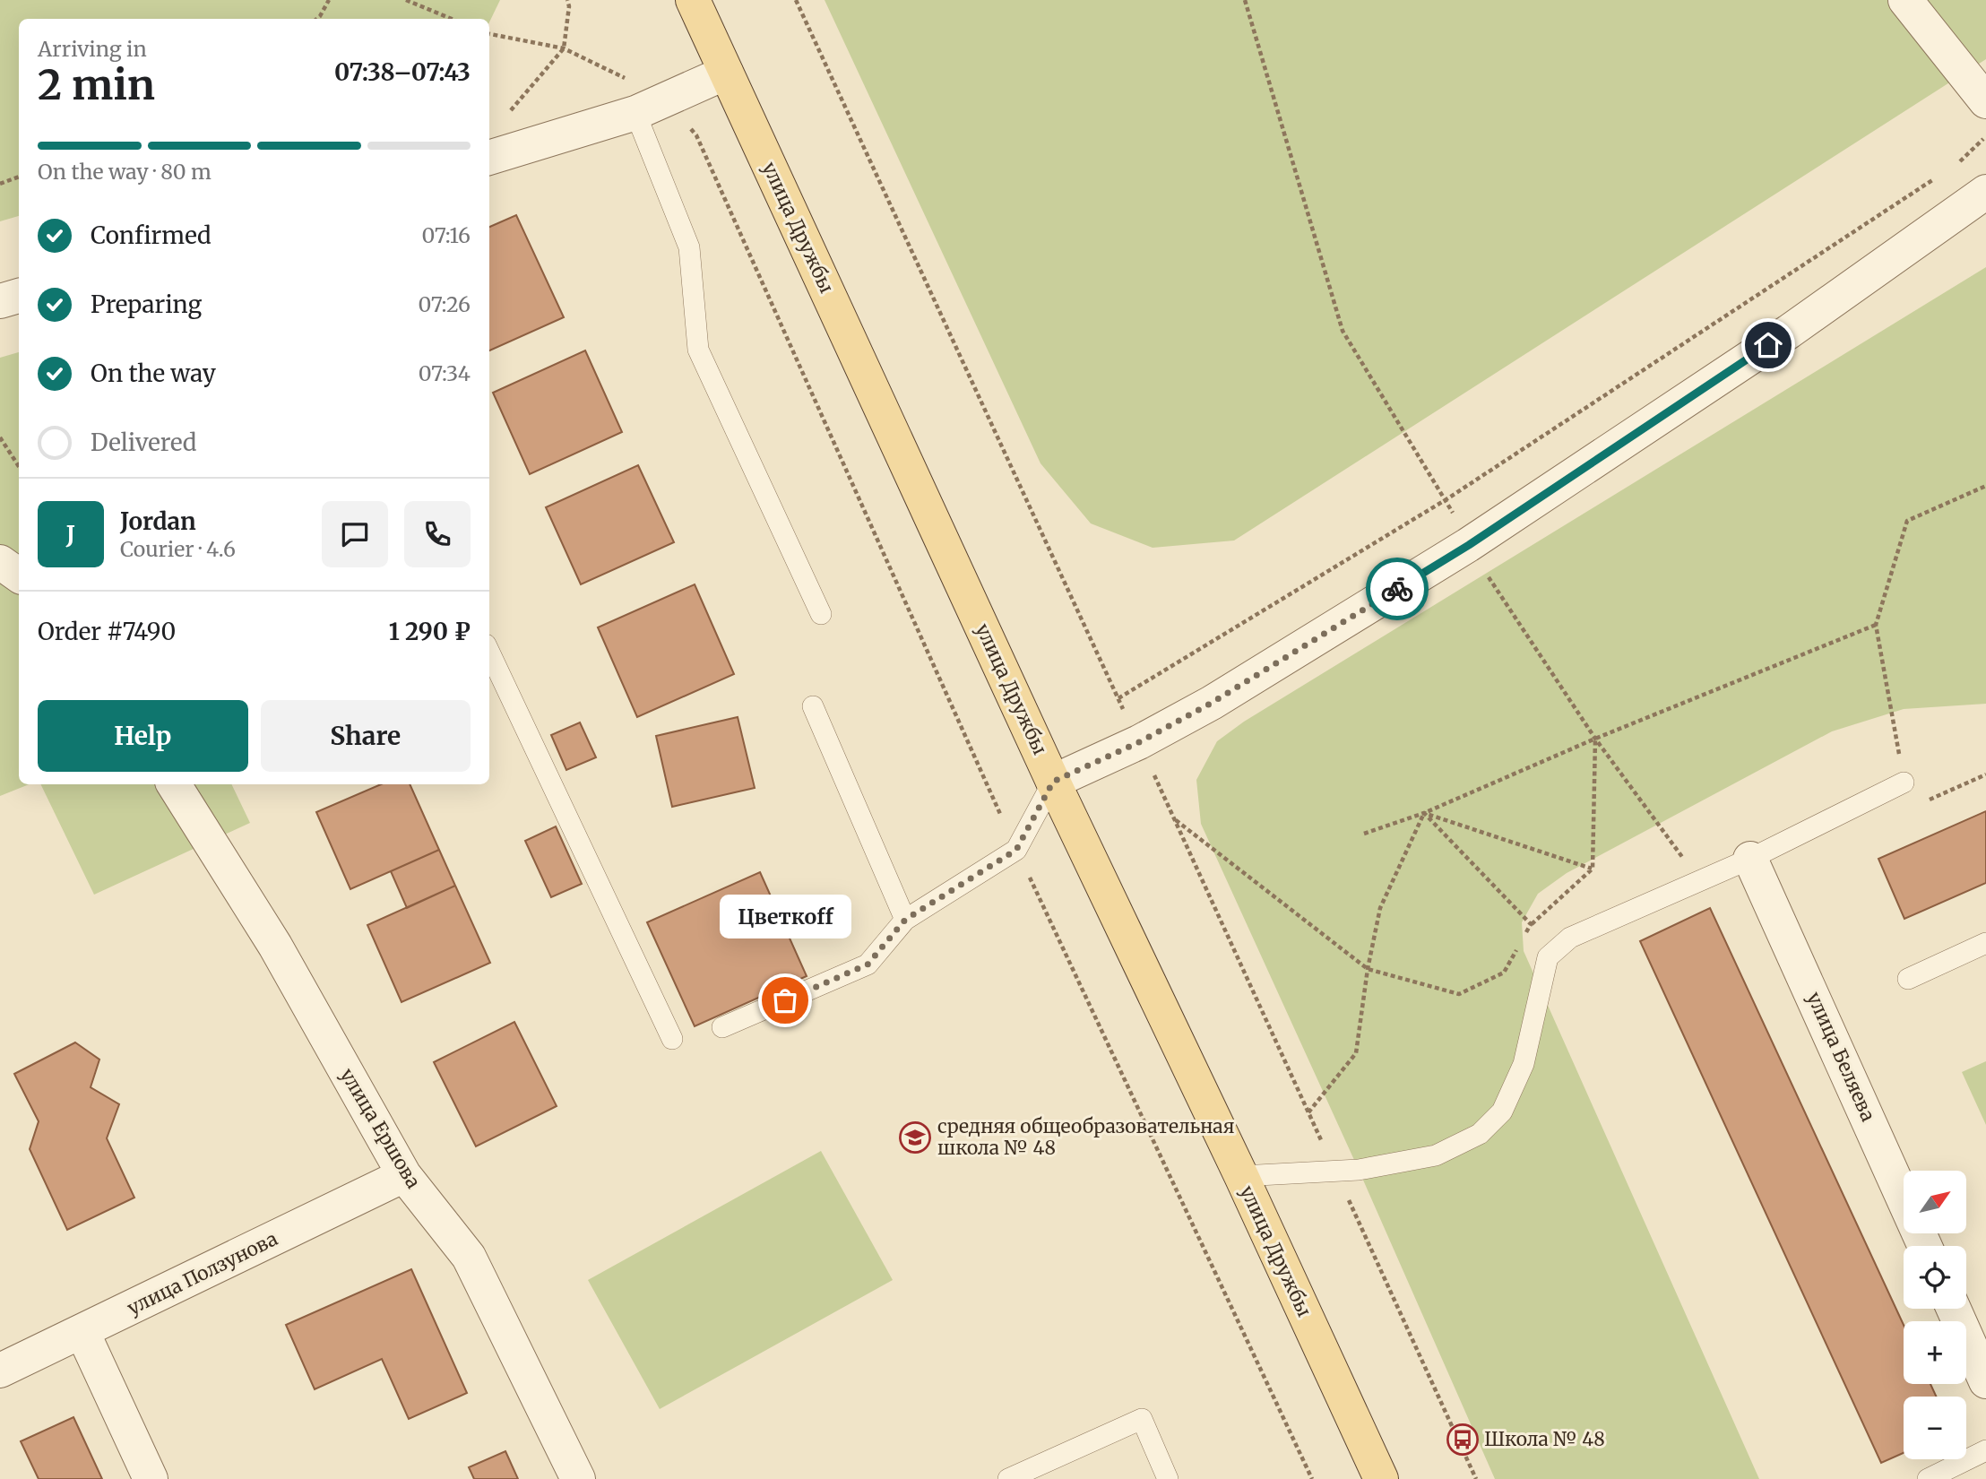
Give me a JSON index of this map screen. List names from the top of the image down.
{
  "streets": {
    "main road": ["улица Дружбы"],
    "street": ["улица Беляева", "улица Ершова", "улица Ползунова"]
  },
  "crossings": [
    ["улица Ершова", "улица Ползунова"]
  ],
  "places": {
    "other": ["Цветкоff"],
    "school or university": ["средняя общеобразовательная школа № 48"],
    "bus stop": ["Школа № 48"]
  },
  "north": "top right",
  "page": {
    "heading": ["2 min", "Arriving in", "07:38–07:43"],
    "panel": [
      "Jordan",
      "Courier · 4.6",
      "Order #7490",
      "1 290 ₽"
    ],
    "bar": "On the way · 80 m",
    "list": [
      ["Confirmed", "07:16"],
      ["Preparing", "07:26"],
      ["On the way", "07:34"],
      "Delivered"
    ],
    "round": "J",
    "buttons": ["Help", "Share"],
    "bubble": "Цветкоff",
    "map_buttons": ["+", "−"]
  }
}
